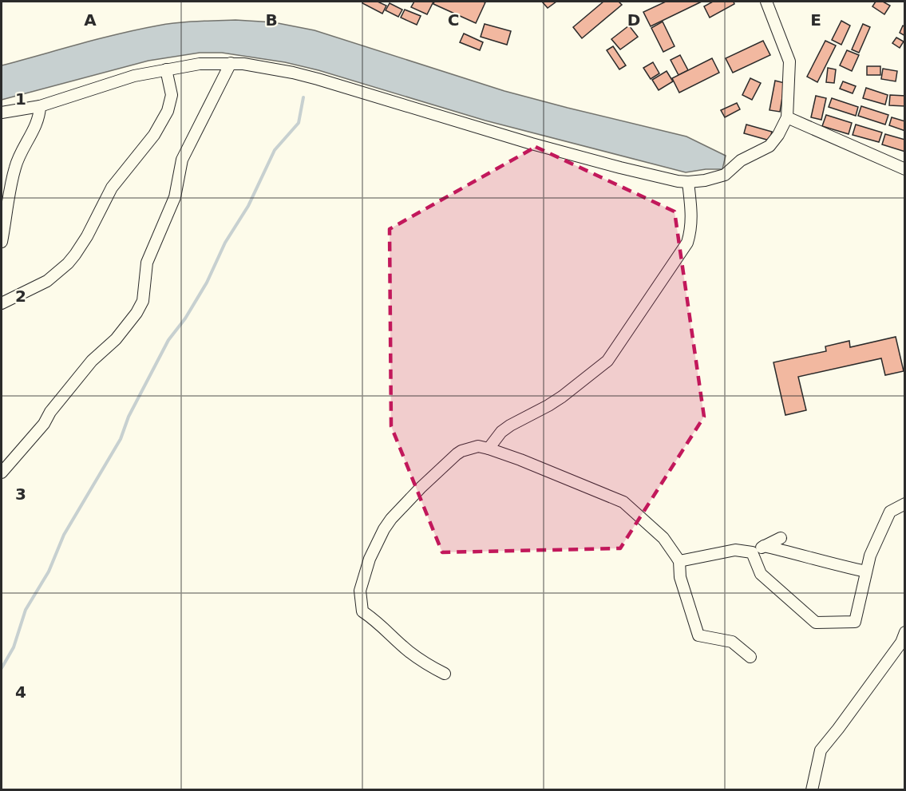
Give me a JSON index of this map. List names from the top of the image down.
{
  "grid": {
    "columns": [
      "A",
      "B",
      "C",
      "D",
      "E"
    ],
    "rows": [
      "1",
      "2",
      "3",
      "4"
    ]
  }
}
